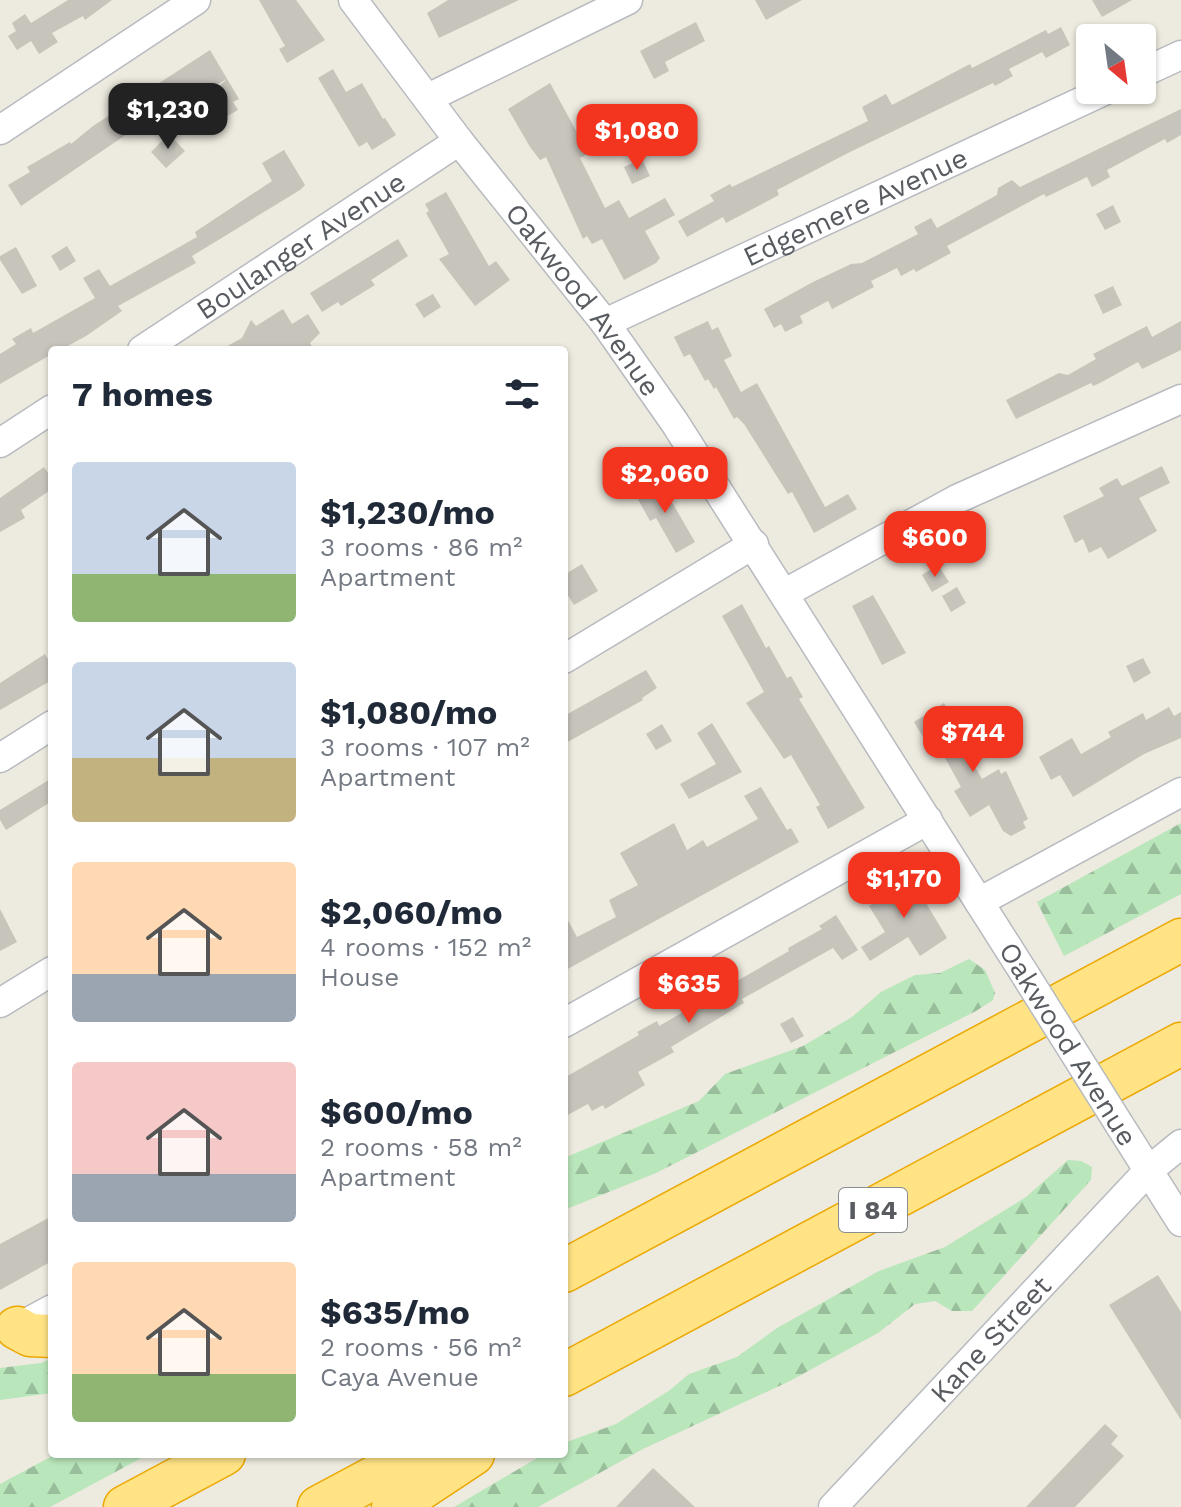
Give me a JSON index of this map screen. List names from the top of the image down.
{
  "streets": {
    "highway": ["I 84"],
    "street": [
      "Edgemere Avenue",
      "Boulanger Avenue",
      "Oakwood Avenue",
      "Kane Street"
    ]
  },
  "crossings": [
    ["Edgemere Avenue", "Oakwood Avenue"],
    ["Boulanger Avenue", "Oakwood Avenue"],
    ["Oakwood Avenue", "Kane Street"]
  ],
  "north": "bottom right",
  "page": {
    "price": [
      "$1,230",
      "$1,080",
      "$2,060",
      "$600",
      "$744",
      "$1,170",
      "$635"
    ],
    "heading": "7 homes",
    "list": [
      {
        "name": "$1,230/mo",
        "note": "3 rooms · 86 m² · Apartment"
      },
      {
        "name": "$1,080/mo",
        "note": "3 rooms · 107 m² · Apartment"
      },
      {
        "name": "$2,060/mo",
        "note": "4 rooms · 152 m² · House"
      },
      {
        "name": "$600/mo",
        "note": "2 rooms · 58 m² · Apartment"
      },
      {
        "name": "$635/mo",
        "note": "2 rooms · 56 m² · Caya Avenue"
      }
    ]
  }
}
